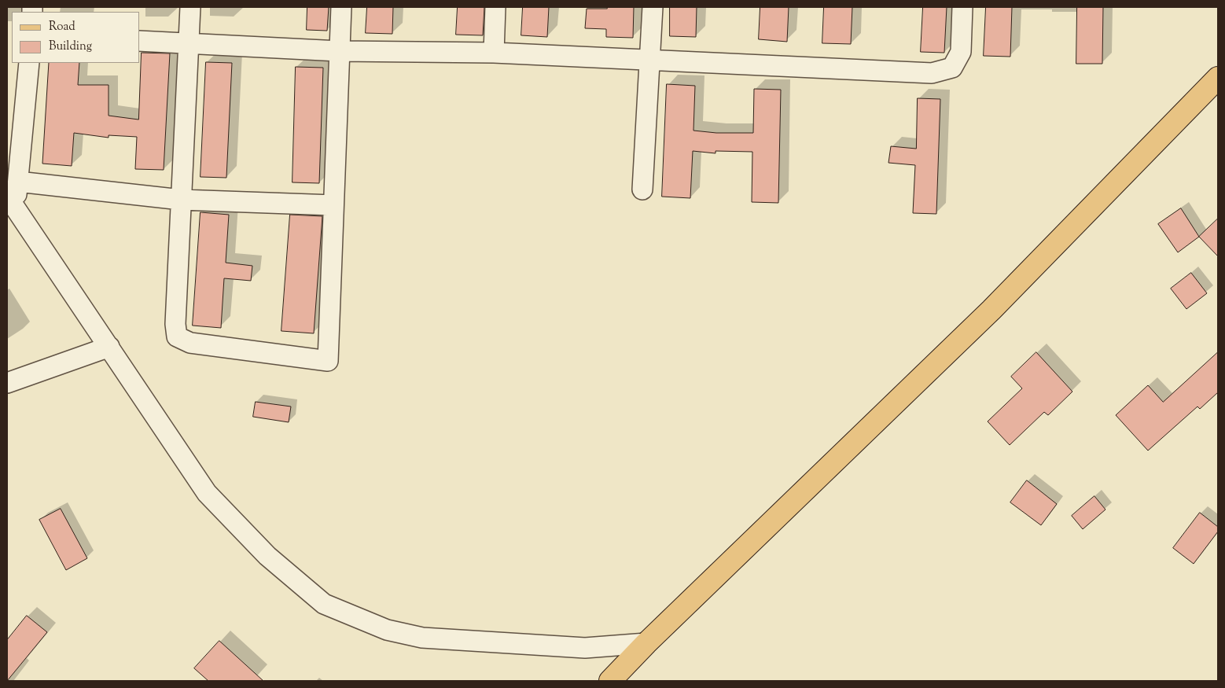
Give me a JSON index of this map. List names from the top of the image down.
{
  "legend": ["Road", "Building"]
}
